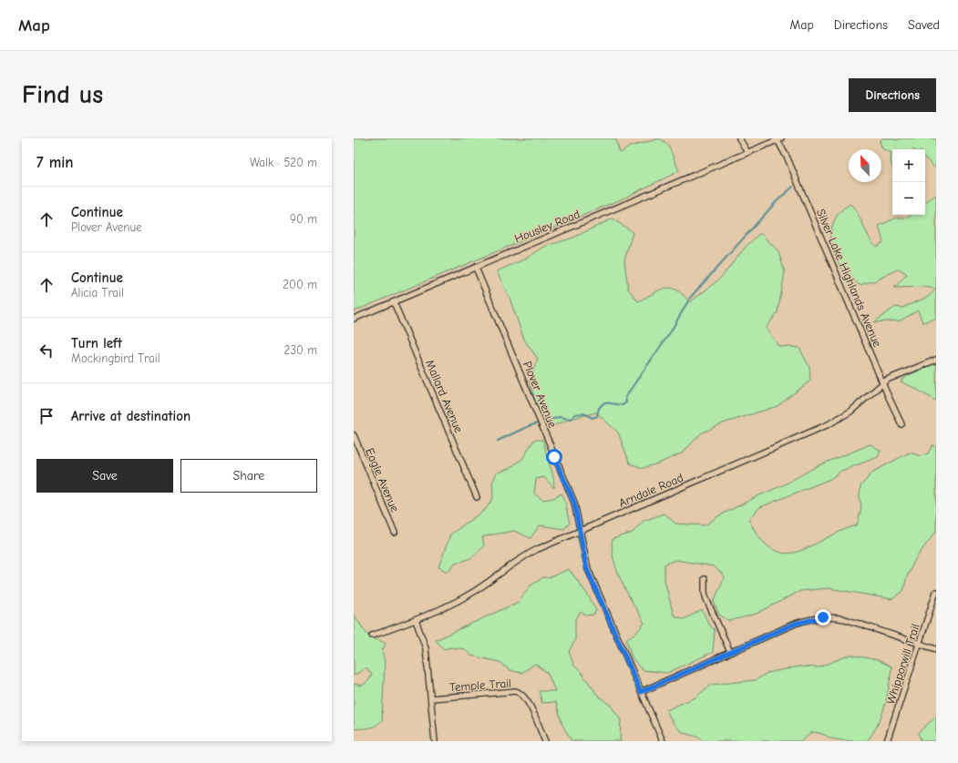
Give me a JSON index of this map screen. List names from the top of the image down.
{
  "streets": {
    "street": [
      "Housley Road",
      "Silver Lake Highlands Avenue",
      "Plover Avenue",
      "Mallard Avenue",
      "Eagle Avenue",
      "Arndale Road",
      "Whipporwill Trail",
      "Temple Trail"
    ]
  },
  "crossings": [
    ["Housley Road", "Silver Lake Highlands Avenue"],
    ["Housley Road", "Plover Avenue"],
    ["Housley Road", "Mallard Avenue"],
    ["Silver Lake Highlands Avenue", "Arndale Road"],
    ["Plover Avenue", "Arndale Road"]
  ],
  "north": "top left",
  "page": {
    "header": "Map",
    "nav": ["Map", "Directions", "Saved"],
    "buttons": [
      "Directions",
      ["Save", "Share"]
    ],
    "title": "Find us",
    "heading": ["7 min", "Walk · 520 m"],
    "map_buttons": ["+", "−"],
    "list": [
      ["Continue", "Plover Avenue", "90 m"],
      ["Continue", "Alicia Trail", "200 m"],
      ["Turn left", "Mockingbird Trail", "230 m"],
      "Arrive at destination"
    ]
  }
}
